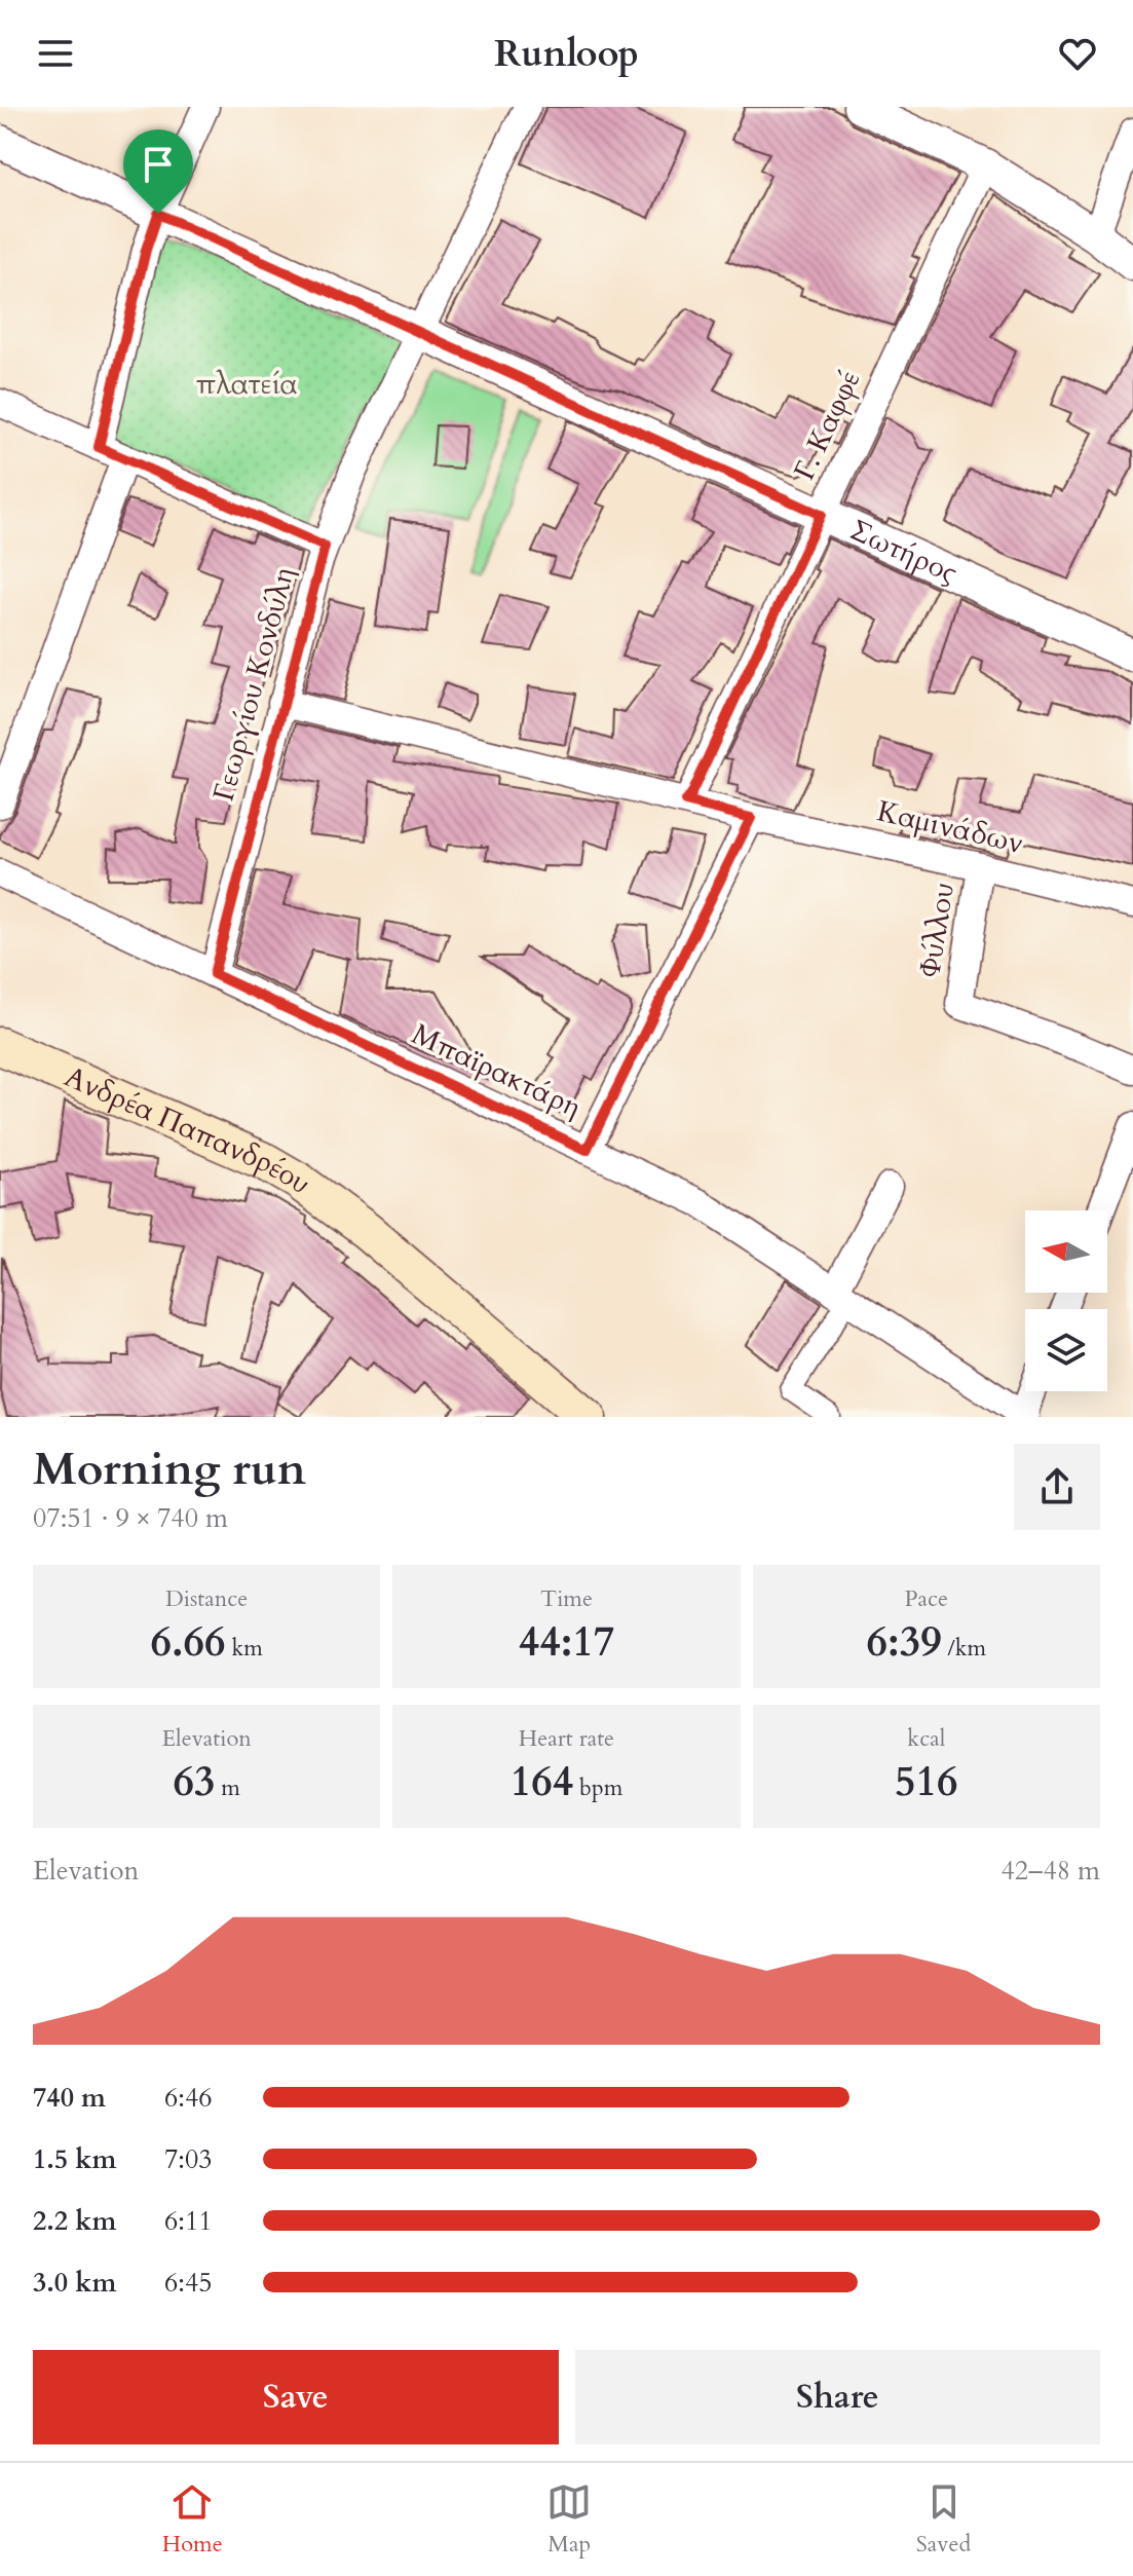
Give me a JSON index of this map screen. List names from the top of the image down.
{
  "streets": {
    "main road": ["Ανδρέα Παπανδρέου"],
    "street": [
      "Γ. Καφφέ",
      "Σωτήρος",
      "Γεωργίου Κονδύλη",
      "Καμινάδων",
      "Φύλλου",
      "Μπαϊρακτάρη"
    ]
  },
  "crossings": [
    ["Γ. Καφφέ", "Σωτήρος"],
    ["Σωτήρος", "Γεωργίου Κονδύλη"],
    ["Γεωργίου Κονδύλη", "Μπαϊρακτάρη"],
    ["Καμινάδων", "Φύλλου"]
  ],
  "parks": ["πλατεία"],
  "north": "left",
  "page": {
    "header": "Runloop",
    "heading": ["Morning run", "07:51 · 9 × 740 m"],
    "stats": [
      ["Distance", "6.66 km"],
      ["Time", "44:17"],
      ["Pace", "6:39 /km"],
      ["Elevation", "63 m"],
      ["Heart rate", "164 bpm"],
      ["kcal", "516"]
    ],
    "chart": ["Elevation", "42–48 m"],
    "list": [
      {
        "name": "740 m",
        "note": "6:46"
      },
      {
        "name": "1.5 km",
        "note": "7:03"
      },
      {
        "name": "2.2 km",
        "note": "6:11"
      },
      {
        "name": "3.0 km",
        "note": "6:45"
      }
    ],
    "buttons": ["Save", "Share"],
    "tabs": ["Home", "Map", "Saved"]
  }
}
